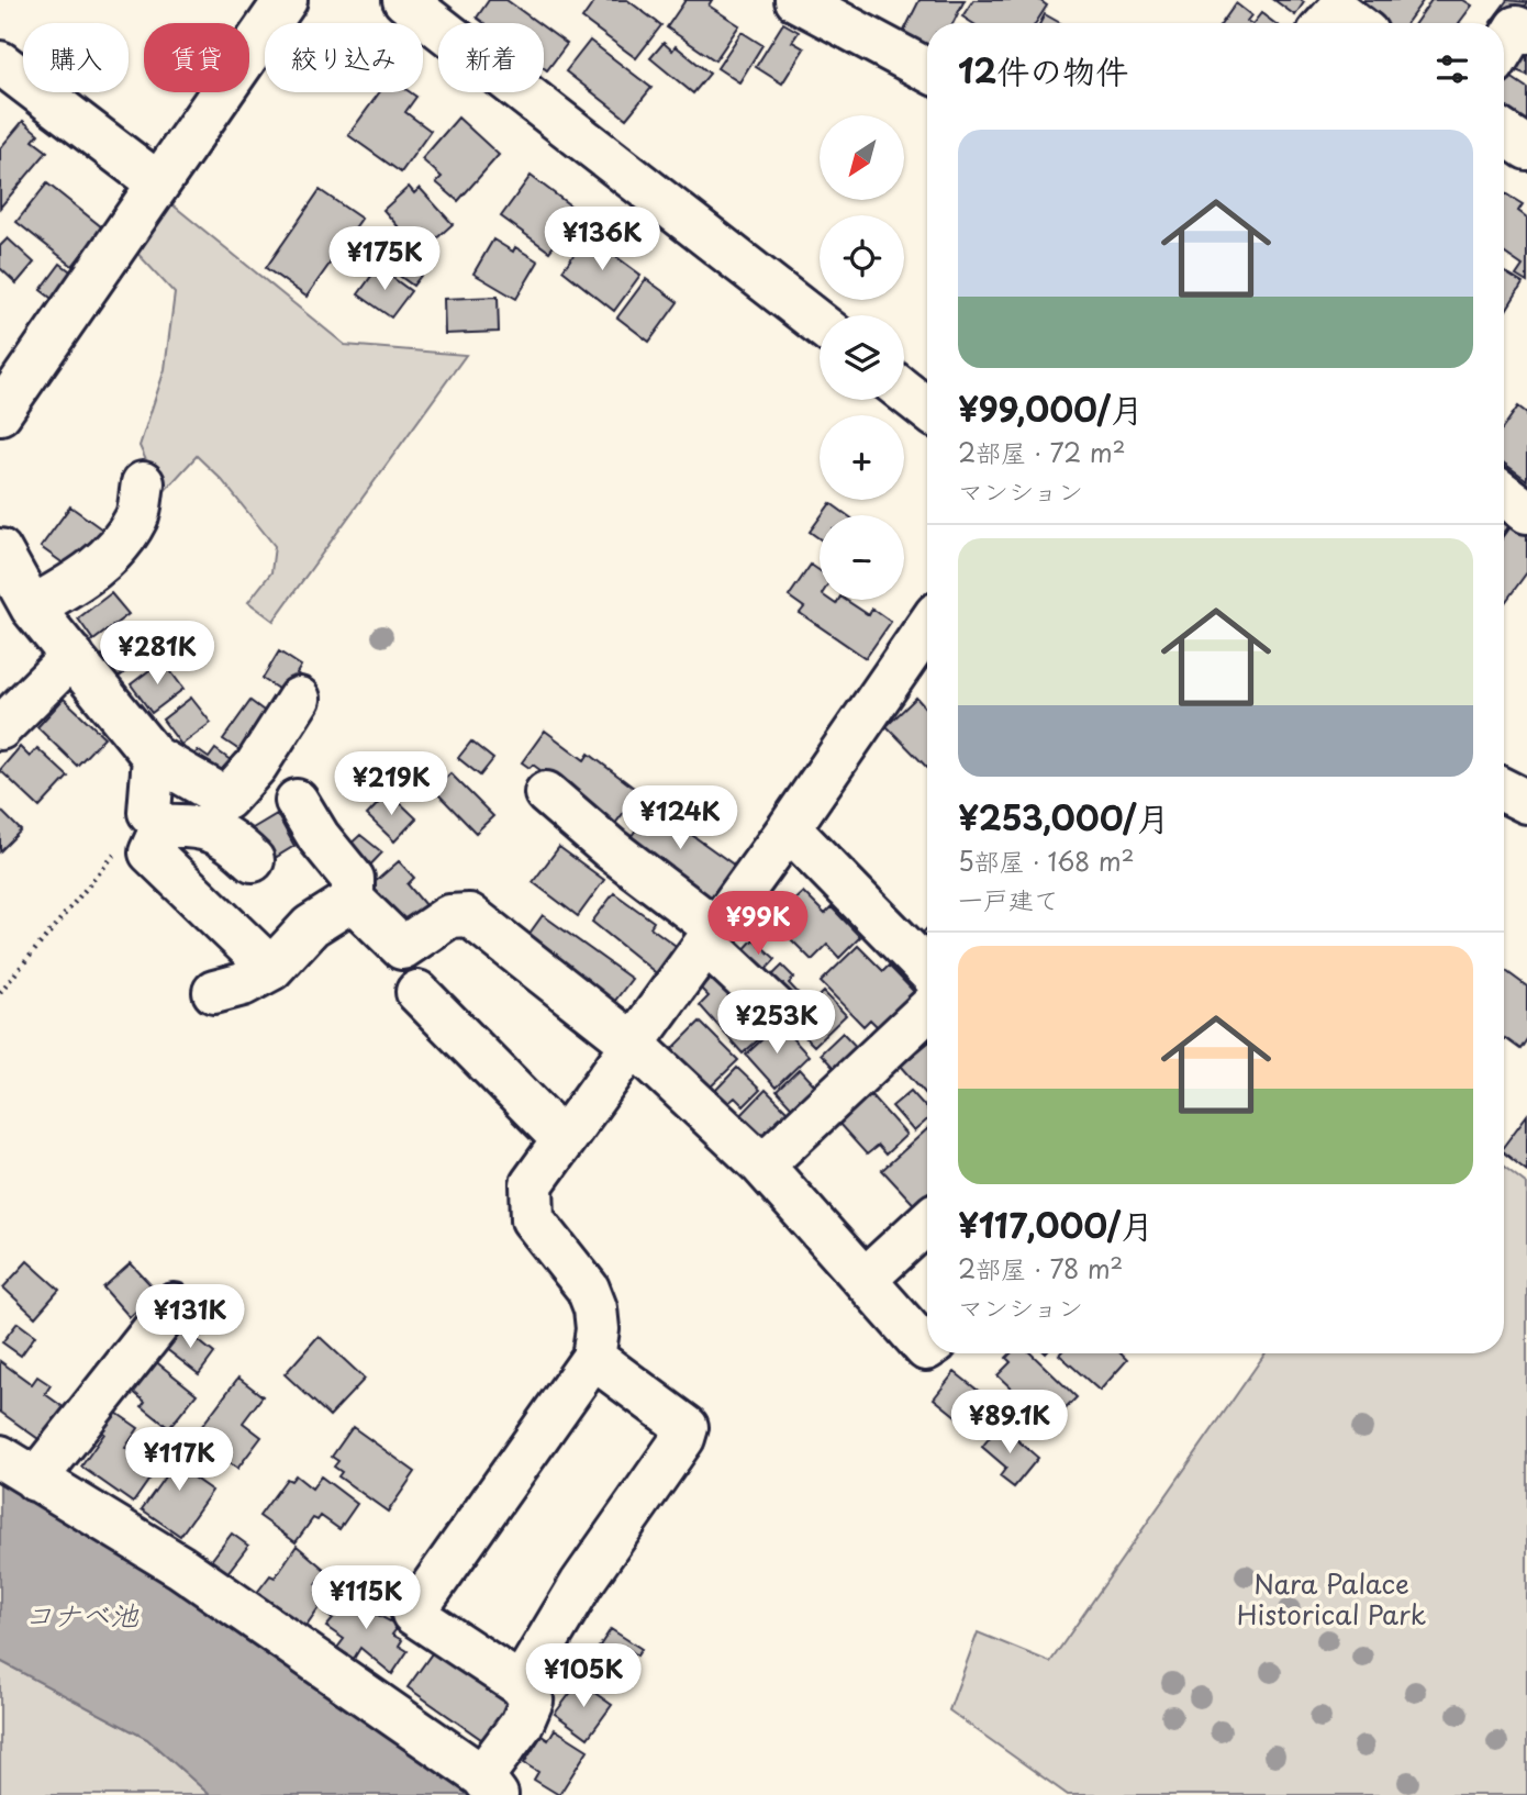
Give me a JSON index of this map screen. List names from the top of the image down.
{
  "water": ["コナベ池"],
  "parks": ["Nara Palace Historical Park"],
  "north": "bottom left",
  "page": {
    "chip": [
      "購入",
      "賃貸",
      "絞り込み",
      "新着"
    ],
    "heading": "12件の物件",
    "map_buttons": ["+", "−"],
    "list": [
      {
        "name": "¥99,000/月",
        "note": "2部屋 · 72 m² · マンション"
      },
      {
        "name": "¥253,000/月",
        "note": "5部屋 · 168 m² · 一戸建て"
      },
      {
        "name": "¥117,000/月",
        "note": "2部屋 · 78 m² · マンション"
      }
    ],
    "price": [
      "¥136K",
      "¥175K",
      "¥281K",
      "¥219K",
      "¥124K",
      "¥99K",
      "¥253K",
      "¥131K",
      "¥89.1K",
      "¥117K",
      "¥115K",
      "¥105K"
    ]
  }
}
